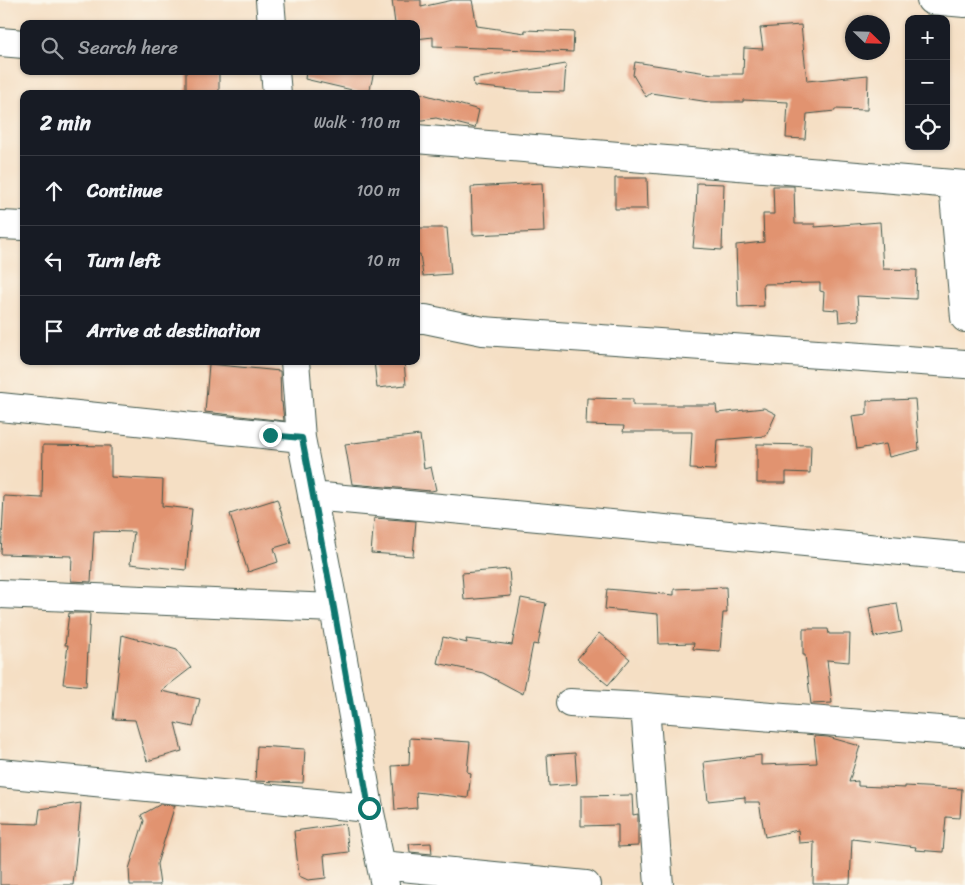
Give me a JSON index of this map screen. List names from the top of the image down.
{
  "north": "bottom right",
  "page": {
    "map_buttons": ["+", "−"],
    "search": "Search here",
    "heading": ["2 min", "Walk · 110 m"],
    "list": [
      ["Continue", "100 m"],
      ["Turn left", "10 m"],
      "Arrive at destination"
    ]
  }
}
